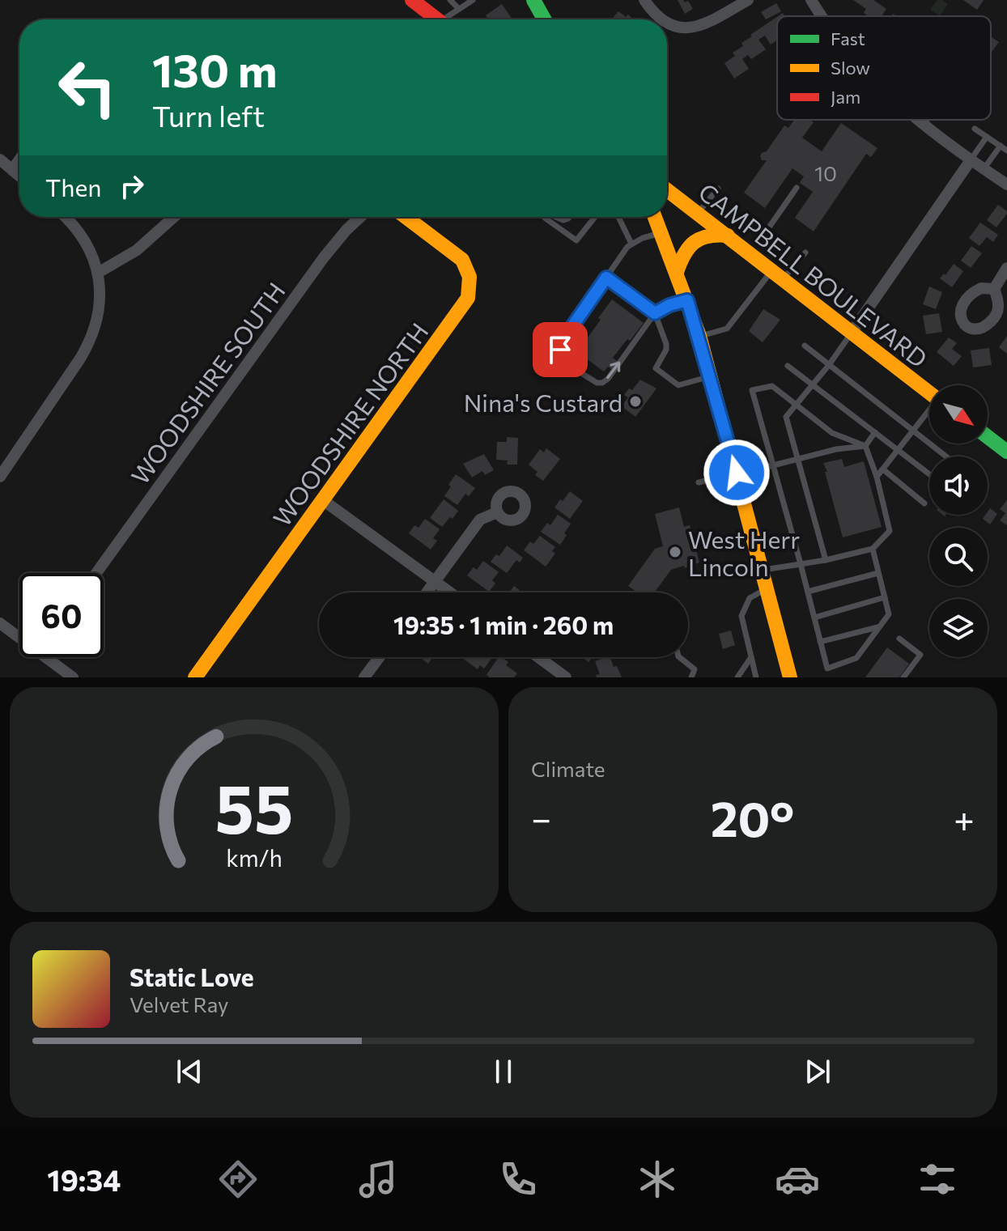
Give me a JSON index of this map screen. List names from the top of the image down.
{
  "streets": {
    "main road": ["CAMPBELL BOULEVARD", "WOODSHIRE NORTH"],
    "street": ["WOODSHIRE SOUTH"]
  },
  "places": ["Nina's Custard", "West Herr Lincoln"],
  "house_numbers": ["10"],
  "legend": ["Fast", "Slow", "Jam"],
  "north": "bottom right",
  "page": {
    "turn": ["130 m", "Turn left"],
    "then": "Then",
    "limit": "60",
    "trip": "19:35 · 1 min · 260 m",
    "tile": "Climate",
    "heat": ["−", "20°", "+"],
    "song": ["Static Love", "Velvet Ray"],
    "tabs": "19:34",
    "gauge": ["55", "km/h"]
  }
}
